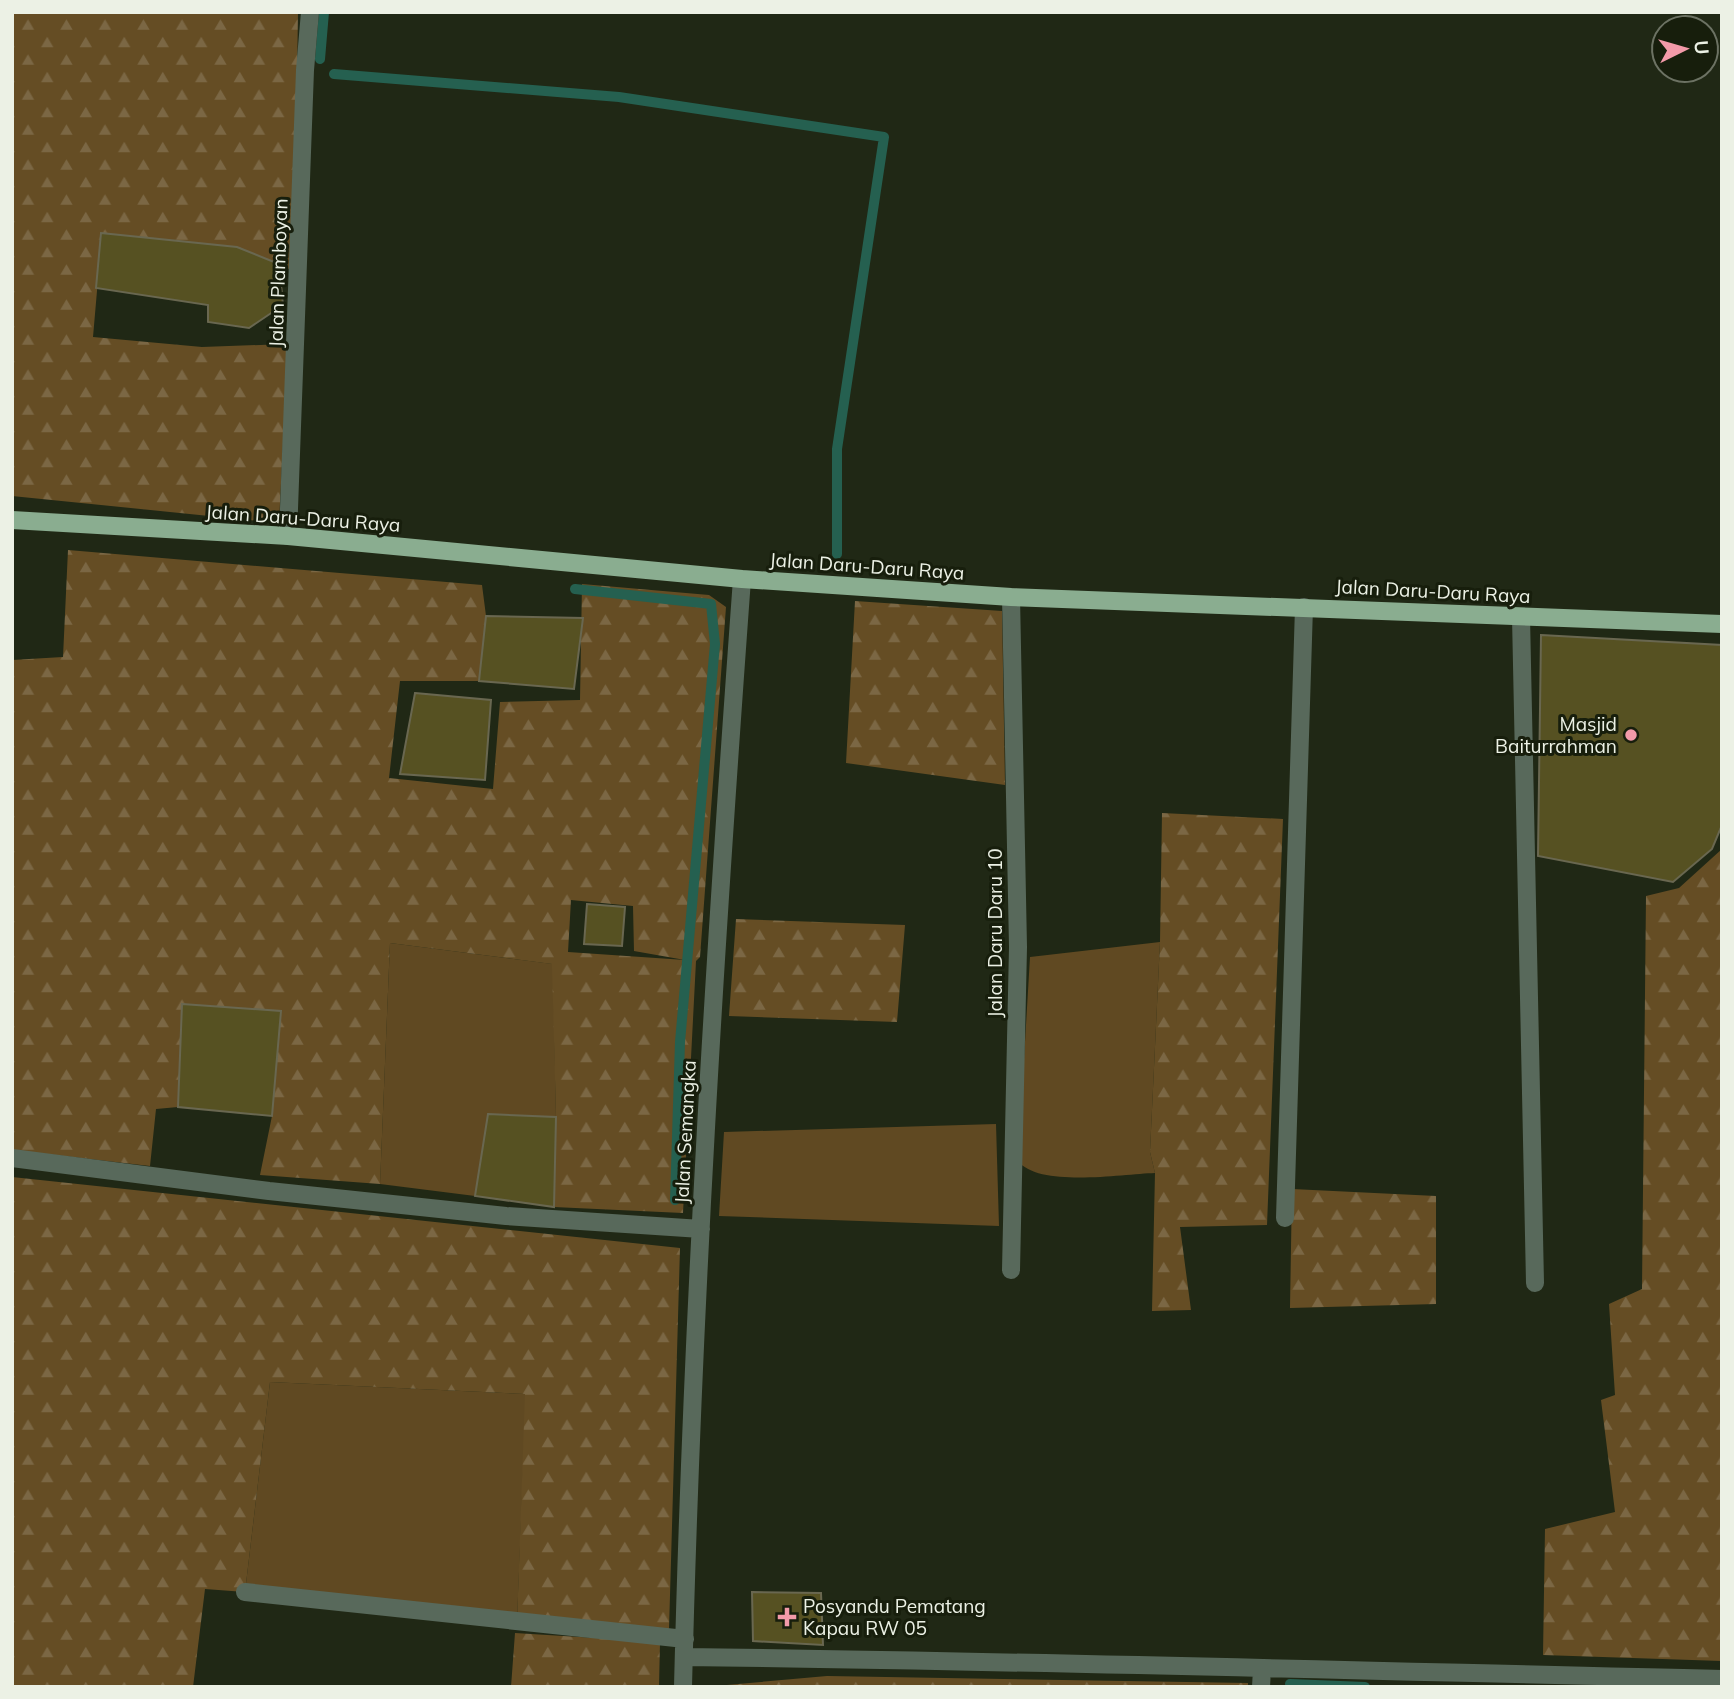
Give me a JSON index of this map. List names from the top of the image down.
{
  "streets": {
    "main road": ["Jalan Daru-Daru Raya"],
    "street": ["Jalan Plamboyan", "Jalan Daru Daru 10", "Jalan Semangka"]
  },
  "crossings": [
    ["Jalan Plamboyan", "Jalan Daru-Daru Raya"],
    ["Jalan Daru-Daru Raya", "Jalan Daru Daru 10"],
    ["Jalan Daru-Daru Raya", "Jalan Semangka"]
  ],
  "places": {
    "other": ["Masjid Baiturrahman"],
    "health": ["Posyandu Pematang Kapau RW 05"]
  },
  "north": "right"
}
